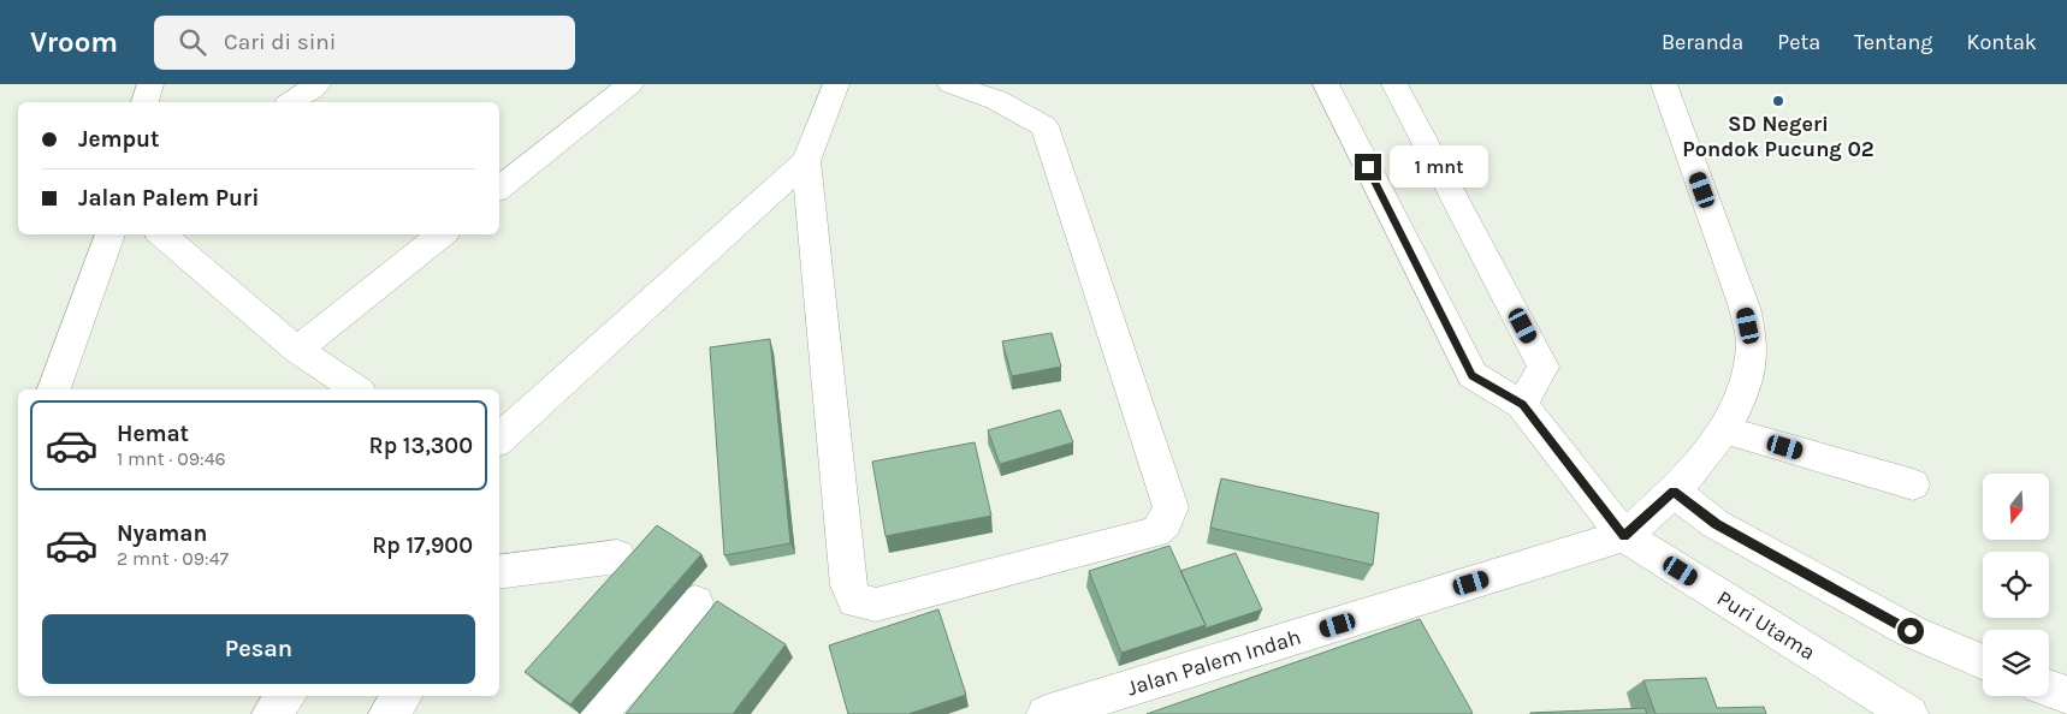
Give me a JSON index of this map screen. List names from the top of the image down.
{
  "streets": {
    "street": ["Puri Utama", "Jalan Palem Indah"]
  },
  "crossings": [
    ["Puri Utama", "Jalan Palem Indah"]
  ],
  "places": ["SD Negeri Pondok Pucung 02"],
  "north": "bottom",
  "page": {
    "header": "Vroom",
    "search": "Cari di sini",
    "nav": [
      "Beranda",
      "Peta",
      "Tentang",
      "Kontak"
    ],
    "banner": ["Jemput", "Jalan Palem Puri"],
    "bubble": "1 mnt",
    "list": [
      {
        "name": "Hemat",
        "note": "1 mnt · 09:46",
        "value": "Rp 13,300"
      },
      {
        "name": "Nyaman",
        "note": "2 mnt · 09:47",
        "value": "Rp 17,900"
      }
    ],
    "buttons": "Pesan"
  }
}
